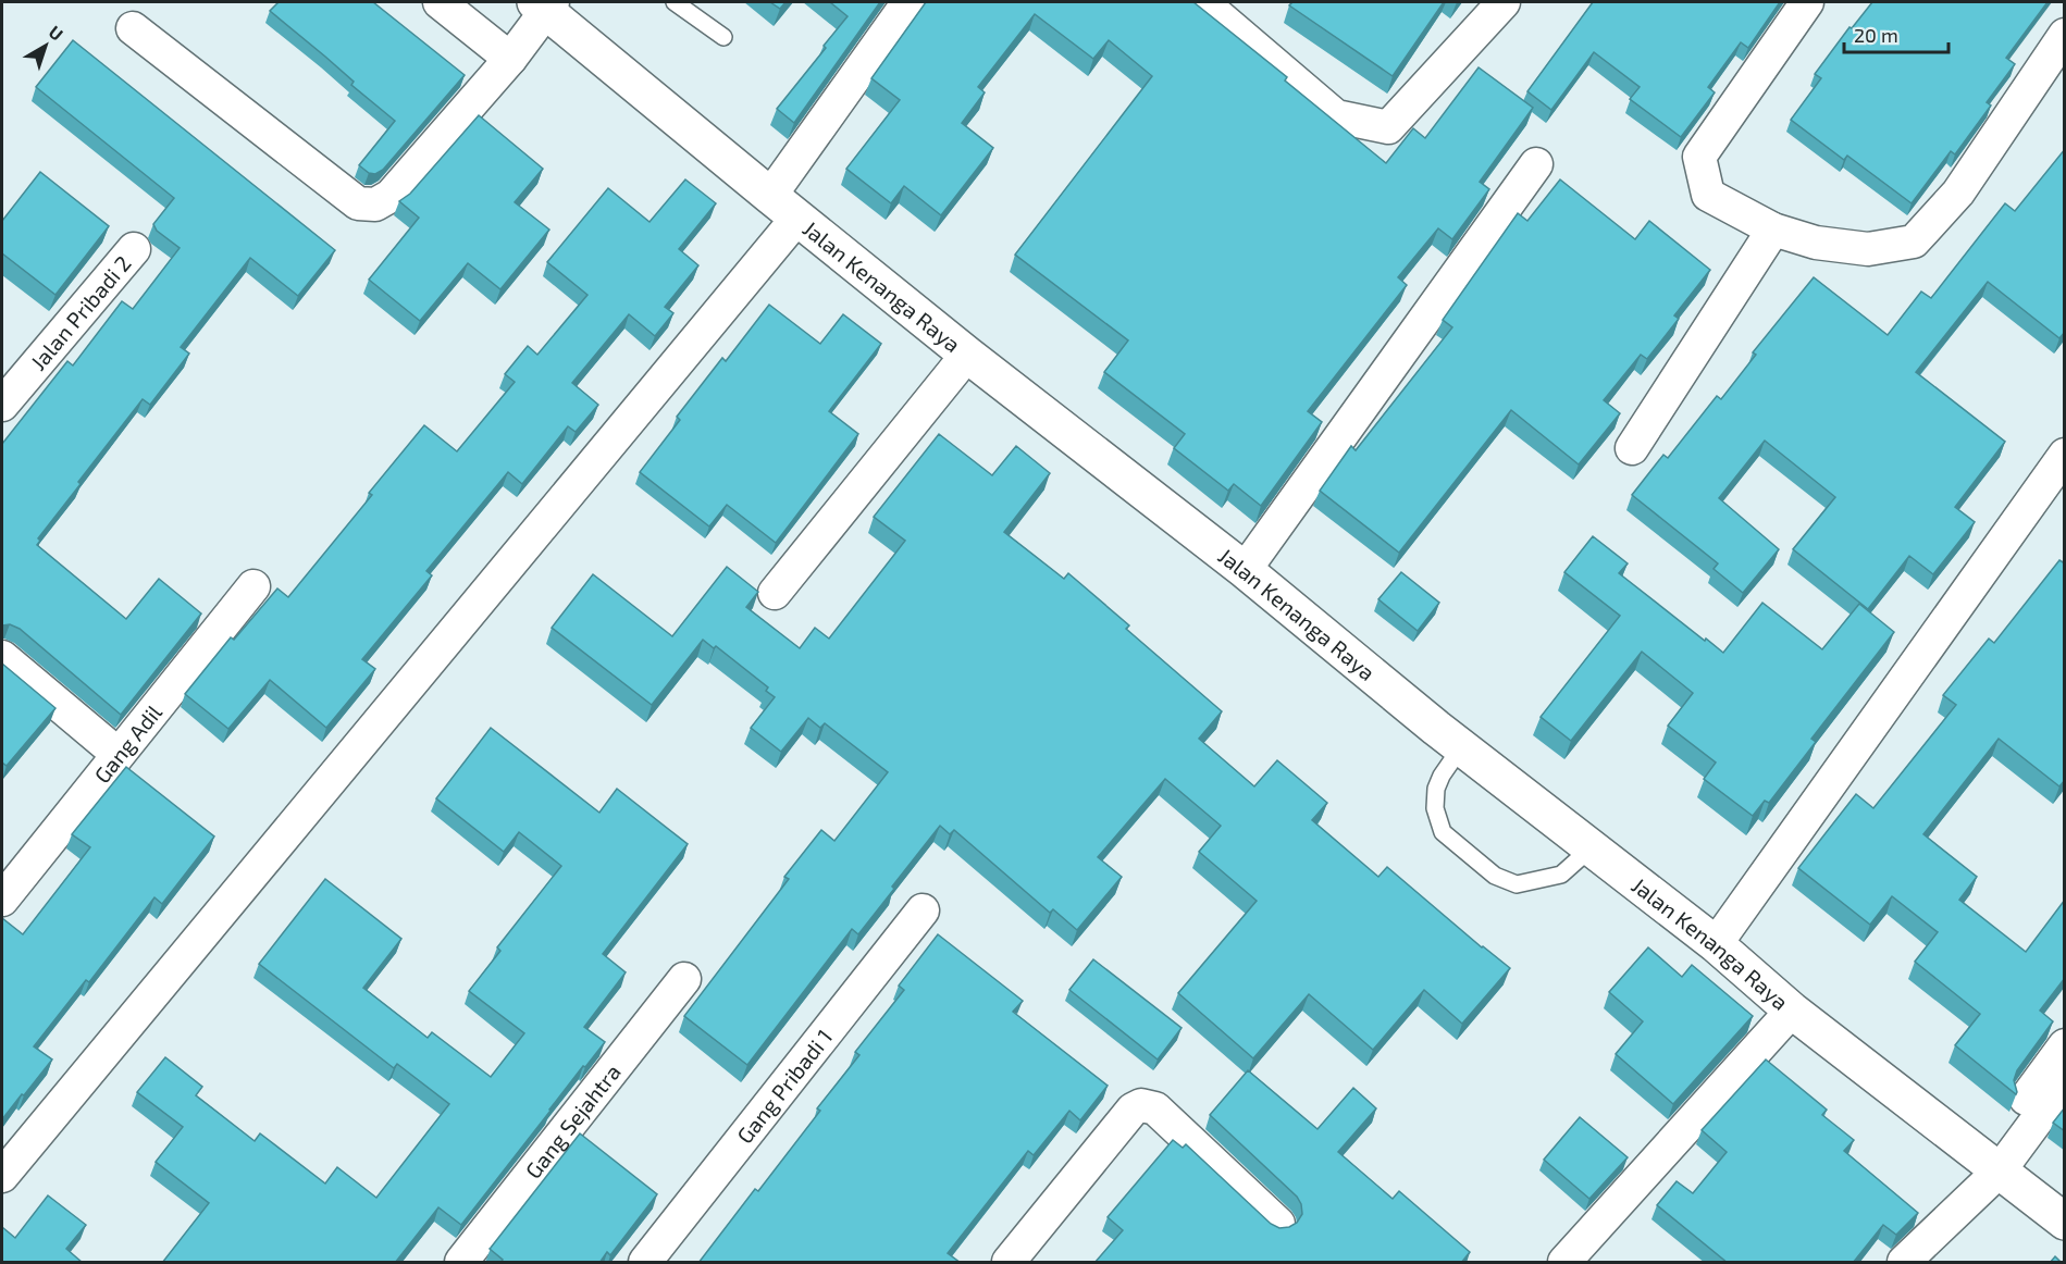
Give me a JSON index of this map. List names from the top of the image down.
{
  "streets": {
    "street": [
      "Jalan Kenanga Raya",
      "Jalan Pribadi 2",
      "Gang Adil",
      "Gang Pribadi 1",
      "Gang Sejahtra"
    ]
  },
  "scale_bar": "20 m",
  "north": "top right"
}
